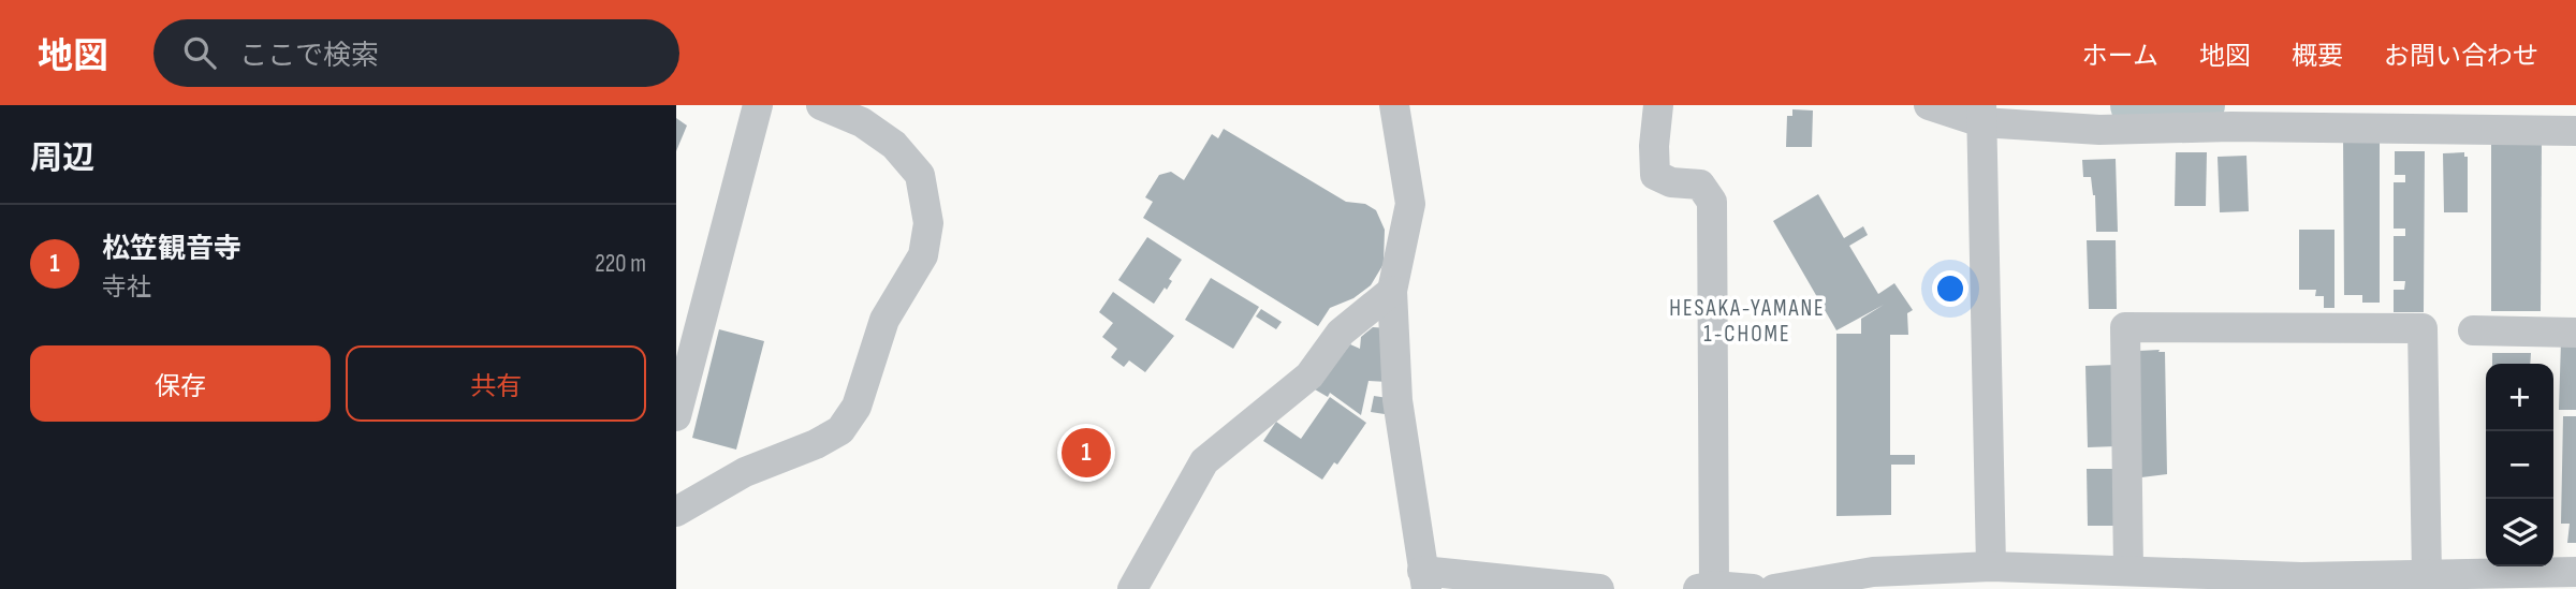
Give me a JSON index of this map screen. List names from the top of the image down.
{
  "districts": ["HESAKA-YAMANE 1-CHOME"],
  "page": {
    "header": "地図",
    "search": "ここで検索",
    "nav": [
      "ホーム",
      "地図",
      "概要",
      "お問い合わせ"
    ],
    "heading": "周辺",
    "list": [
      {
        "mark": "1",
        "name": "松笠観音寺",
        "note": "寺社",
        "value": "220 m"
      }
    ],
    "buttons": ["保存", "共有"],
    "map_buttons": ["+", "−"],
    "pins": "1"
  }
}
